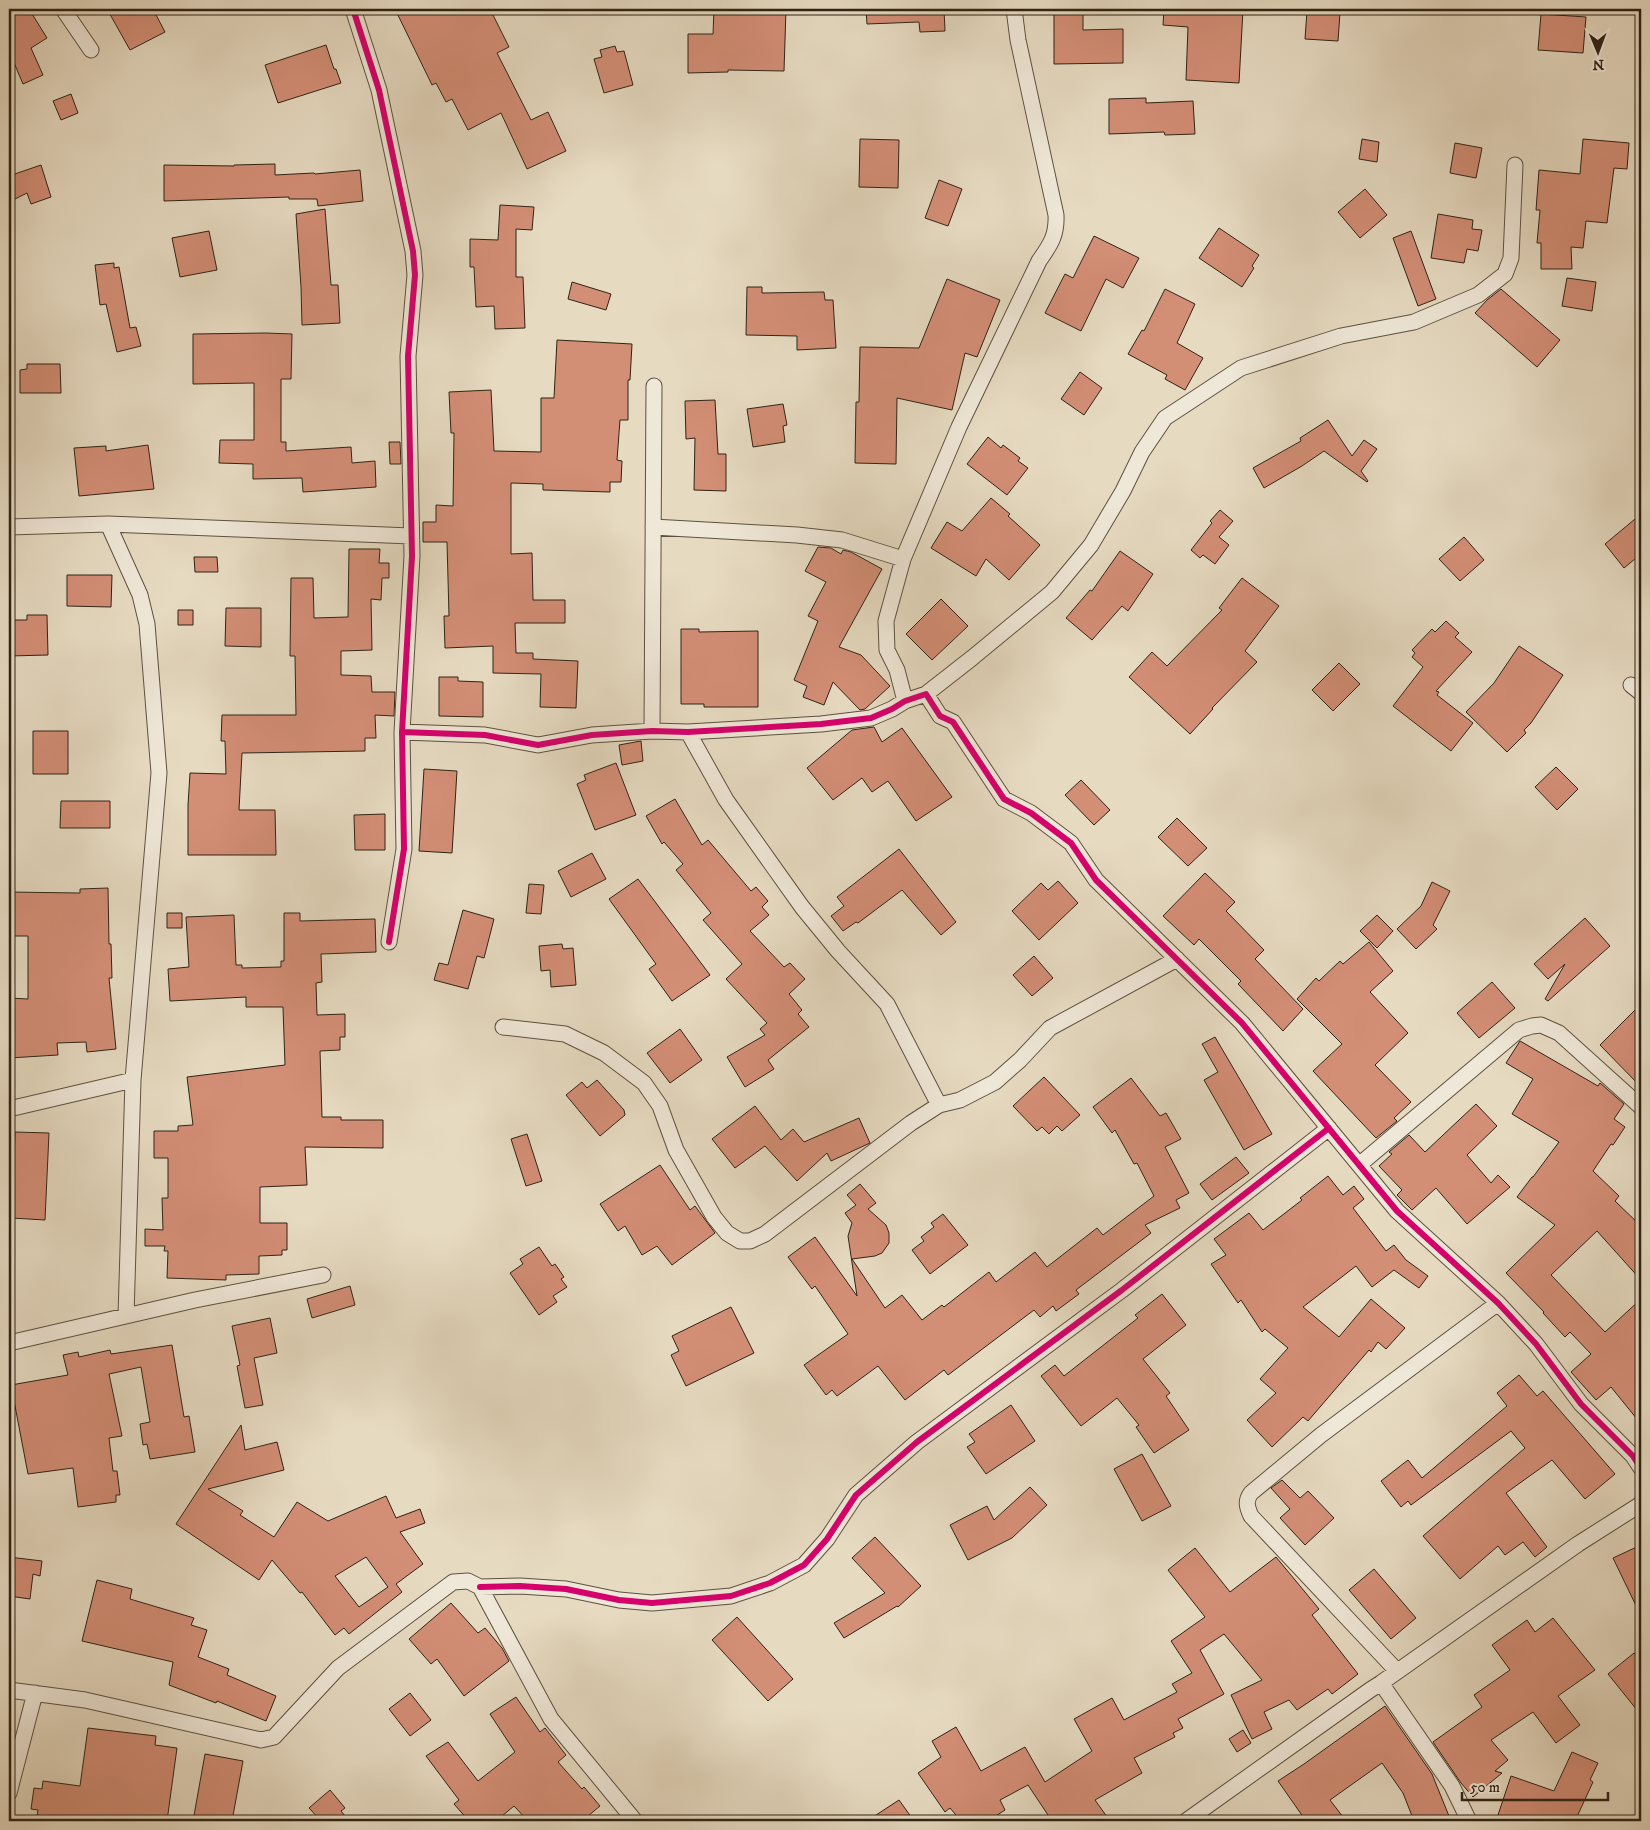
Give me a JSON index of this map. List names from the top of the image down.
{
  "scale_bar": "50 m",
  "north": "bottom"
}
